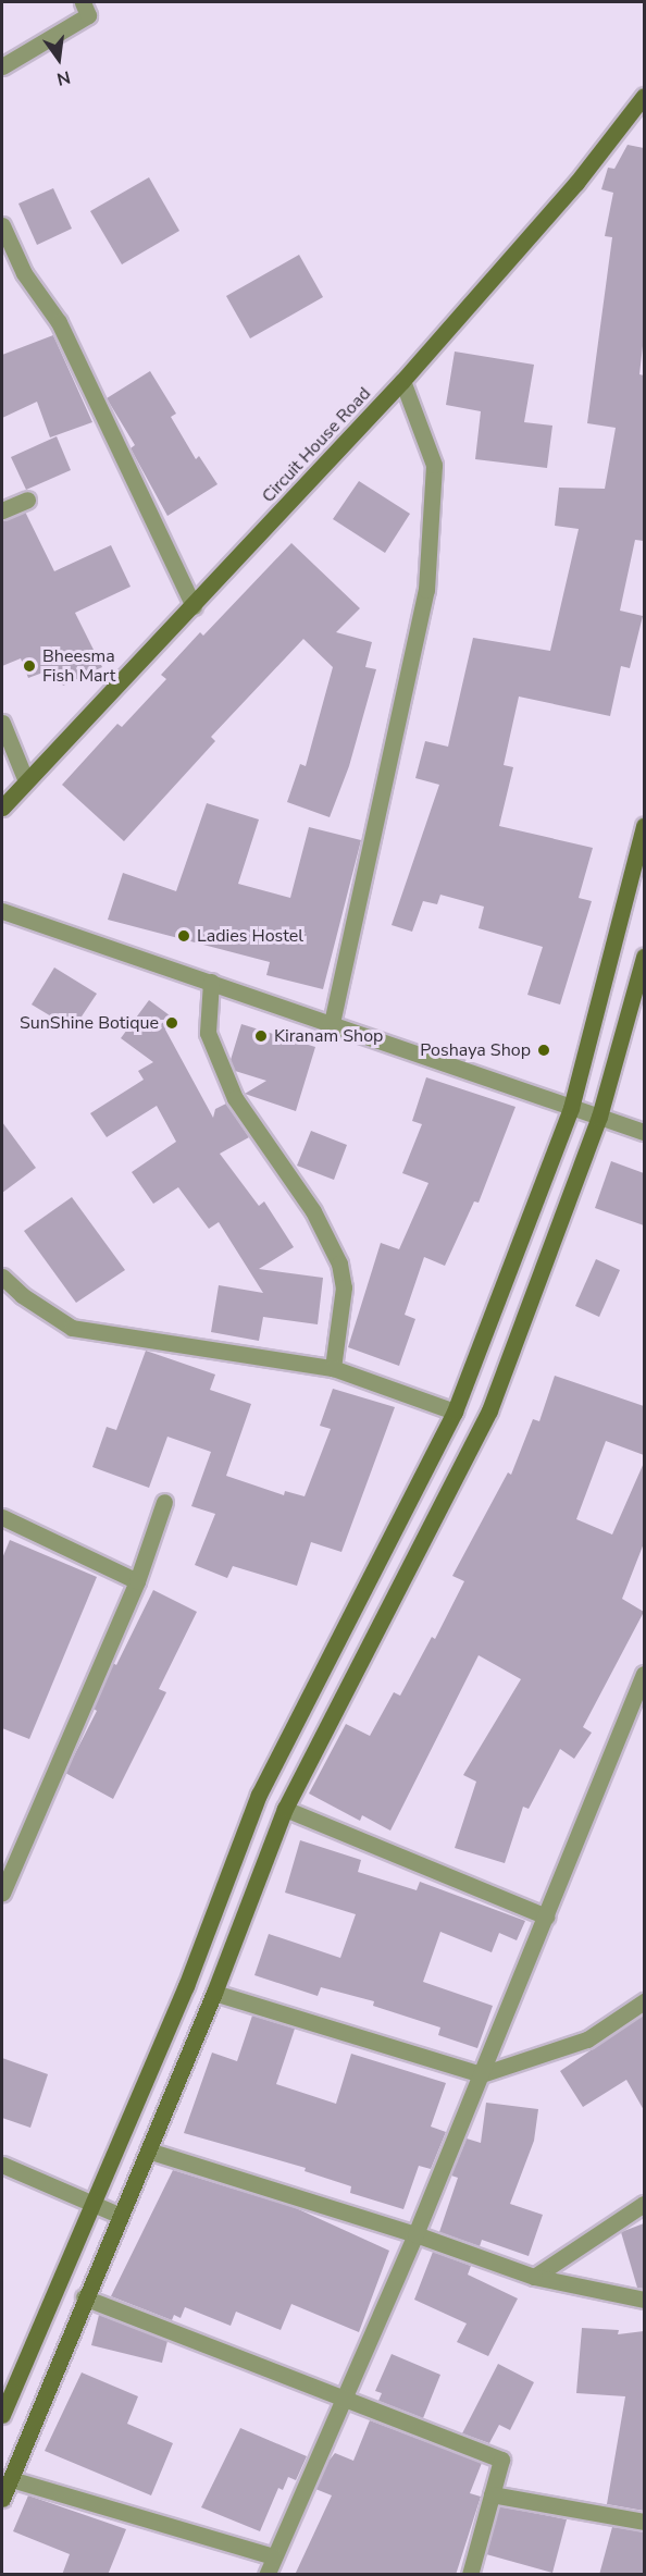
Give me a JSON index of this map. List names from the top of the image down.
{
  "streets": {
    "street": ["Circuit House Road"]
  },
  "places": [
    "Bheesma Fish Mart",
    "Ladies Hostel",
    "SunShine Botique",
    "Kiranam Shop",
    "Poshaya Shop"
  ],
  "north": "bottom"
}
